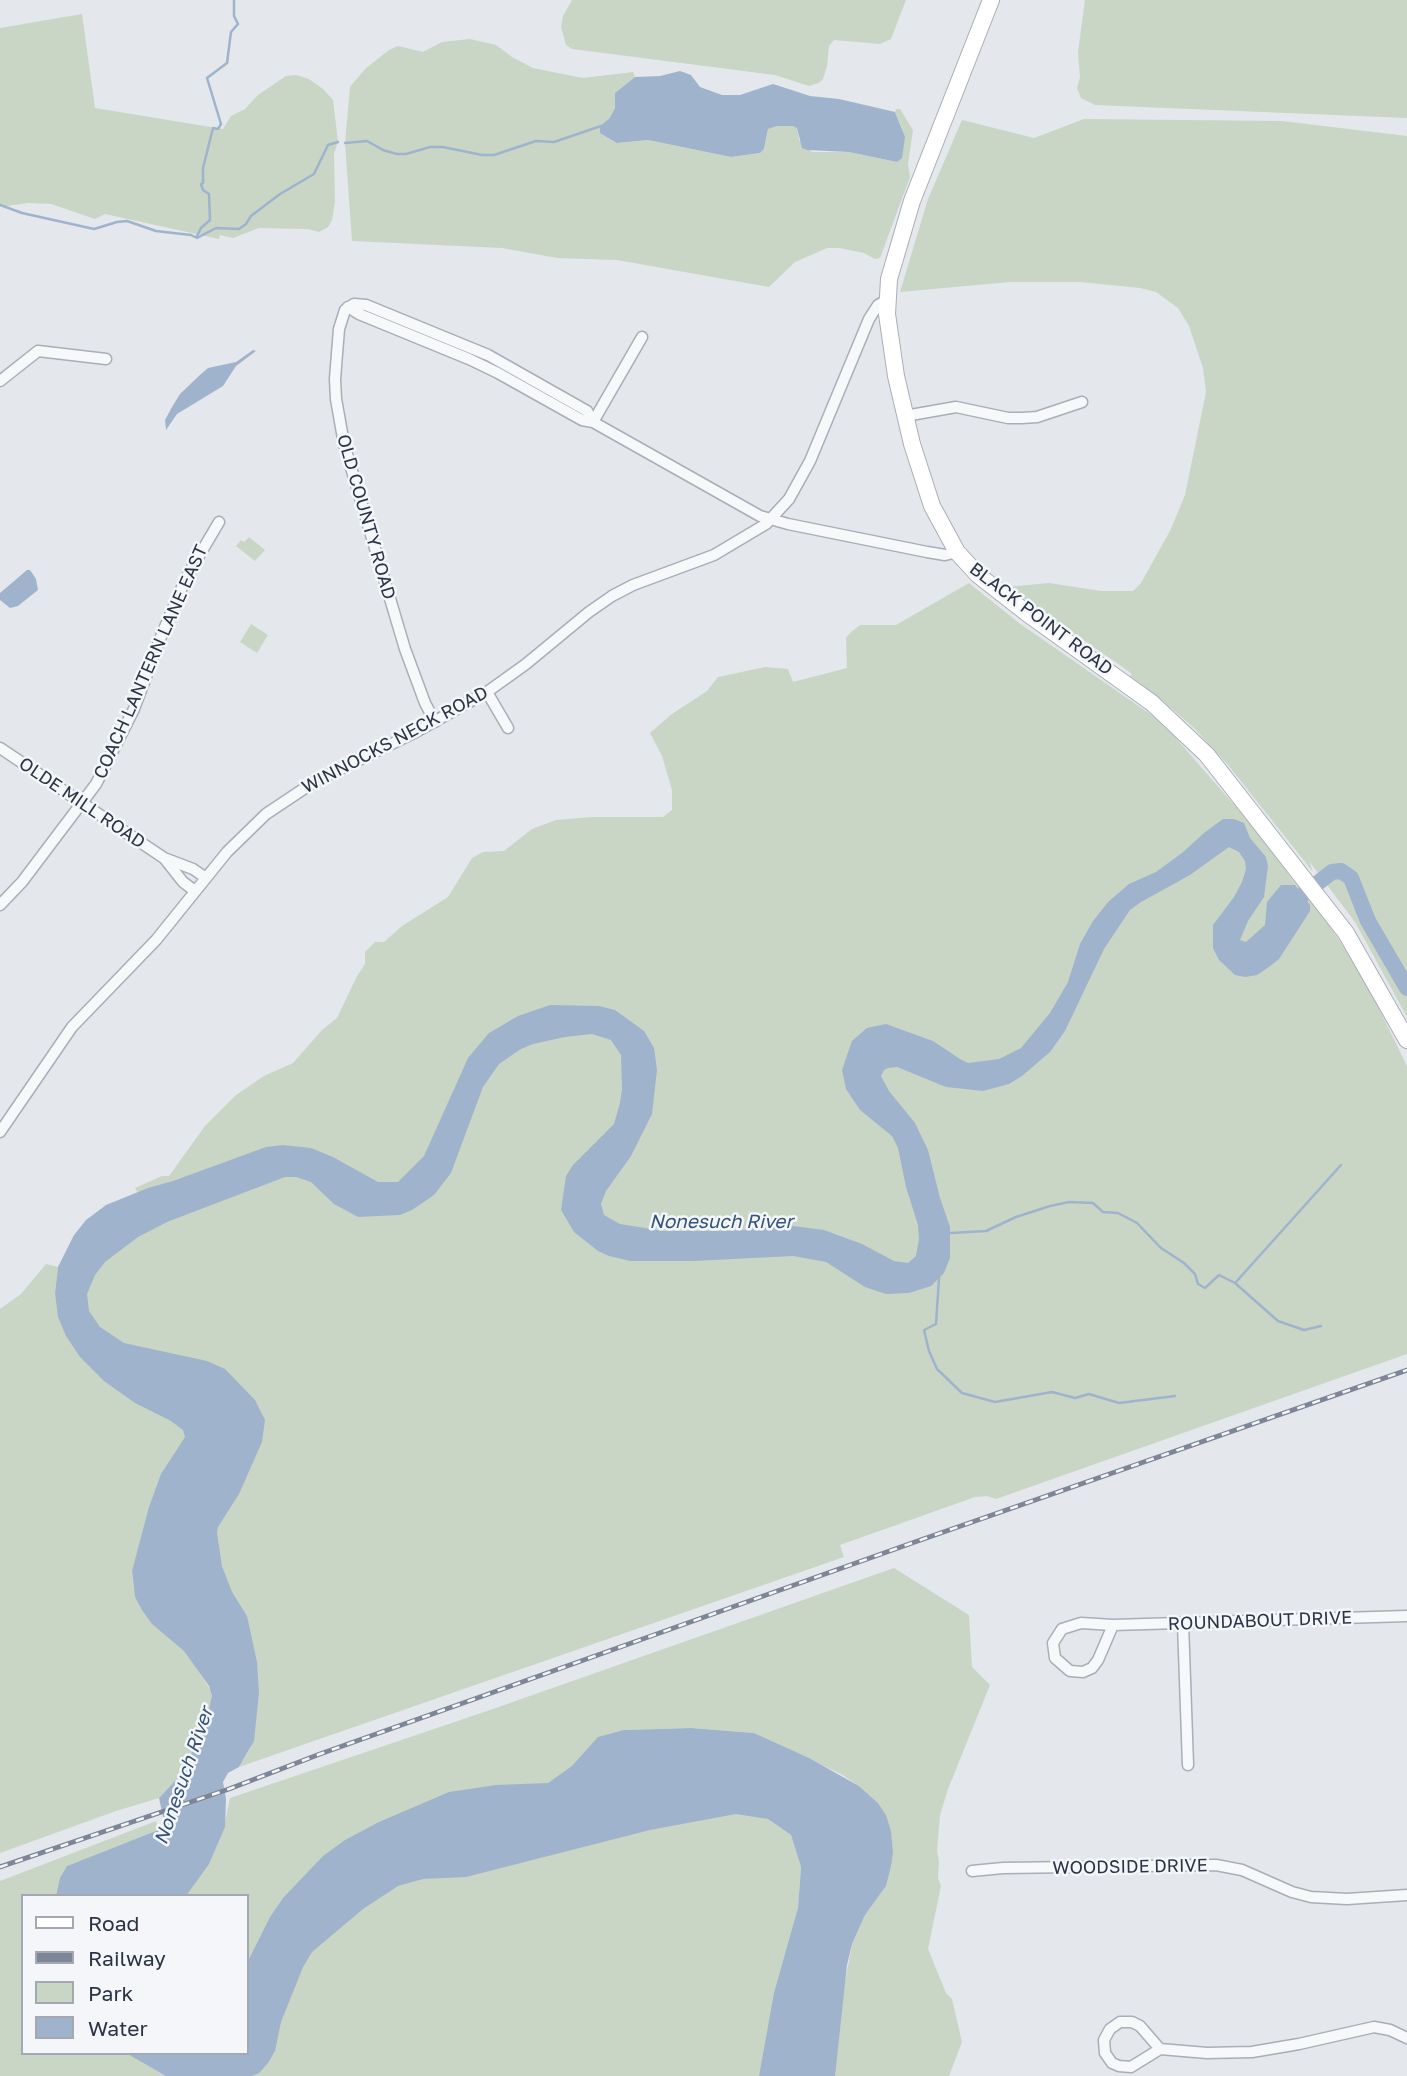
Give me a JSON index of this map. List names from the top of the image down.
{
  "streets": {
    "main road": ["BLACK POINT ROAD"],
    "street": [
      "OLD COUNTY ROAD",
      "COACH LANTERN LANE EAST",
      "WINNOCKS NECK ROAD",
      "OLDE MILL ROAD",
      "ROUNDABOUT DRIVE",
      "WOODSIDE DRIVE"
    ]
  },
  "crossings": [
    ["OLD COUNTY ROAD", "BLACK POINT ROAD"],
    ["OLD COUNTY ROAD", "WINNOCKS NECK ROAD"],
    ["BLACK POINT ROAD", "WINNOCKS NECK ROAD"],
    ["COACH LANTERN LANE EAST", "OLDE MILL ROAD"],
    ["WINNOCKS NECK ROAD", "OLDE MILL ROAD"]
  ],
  "water": ["Nonesuch River"],
  "legend": [
    "Road",
    "Railway",
    "Park",
    "Water"
  ]
}
